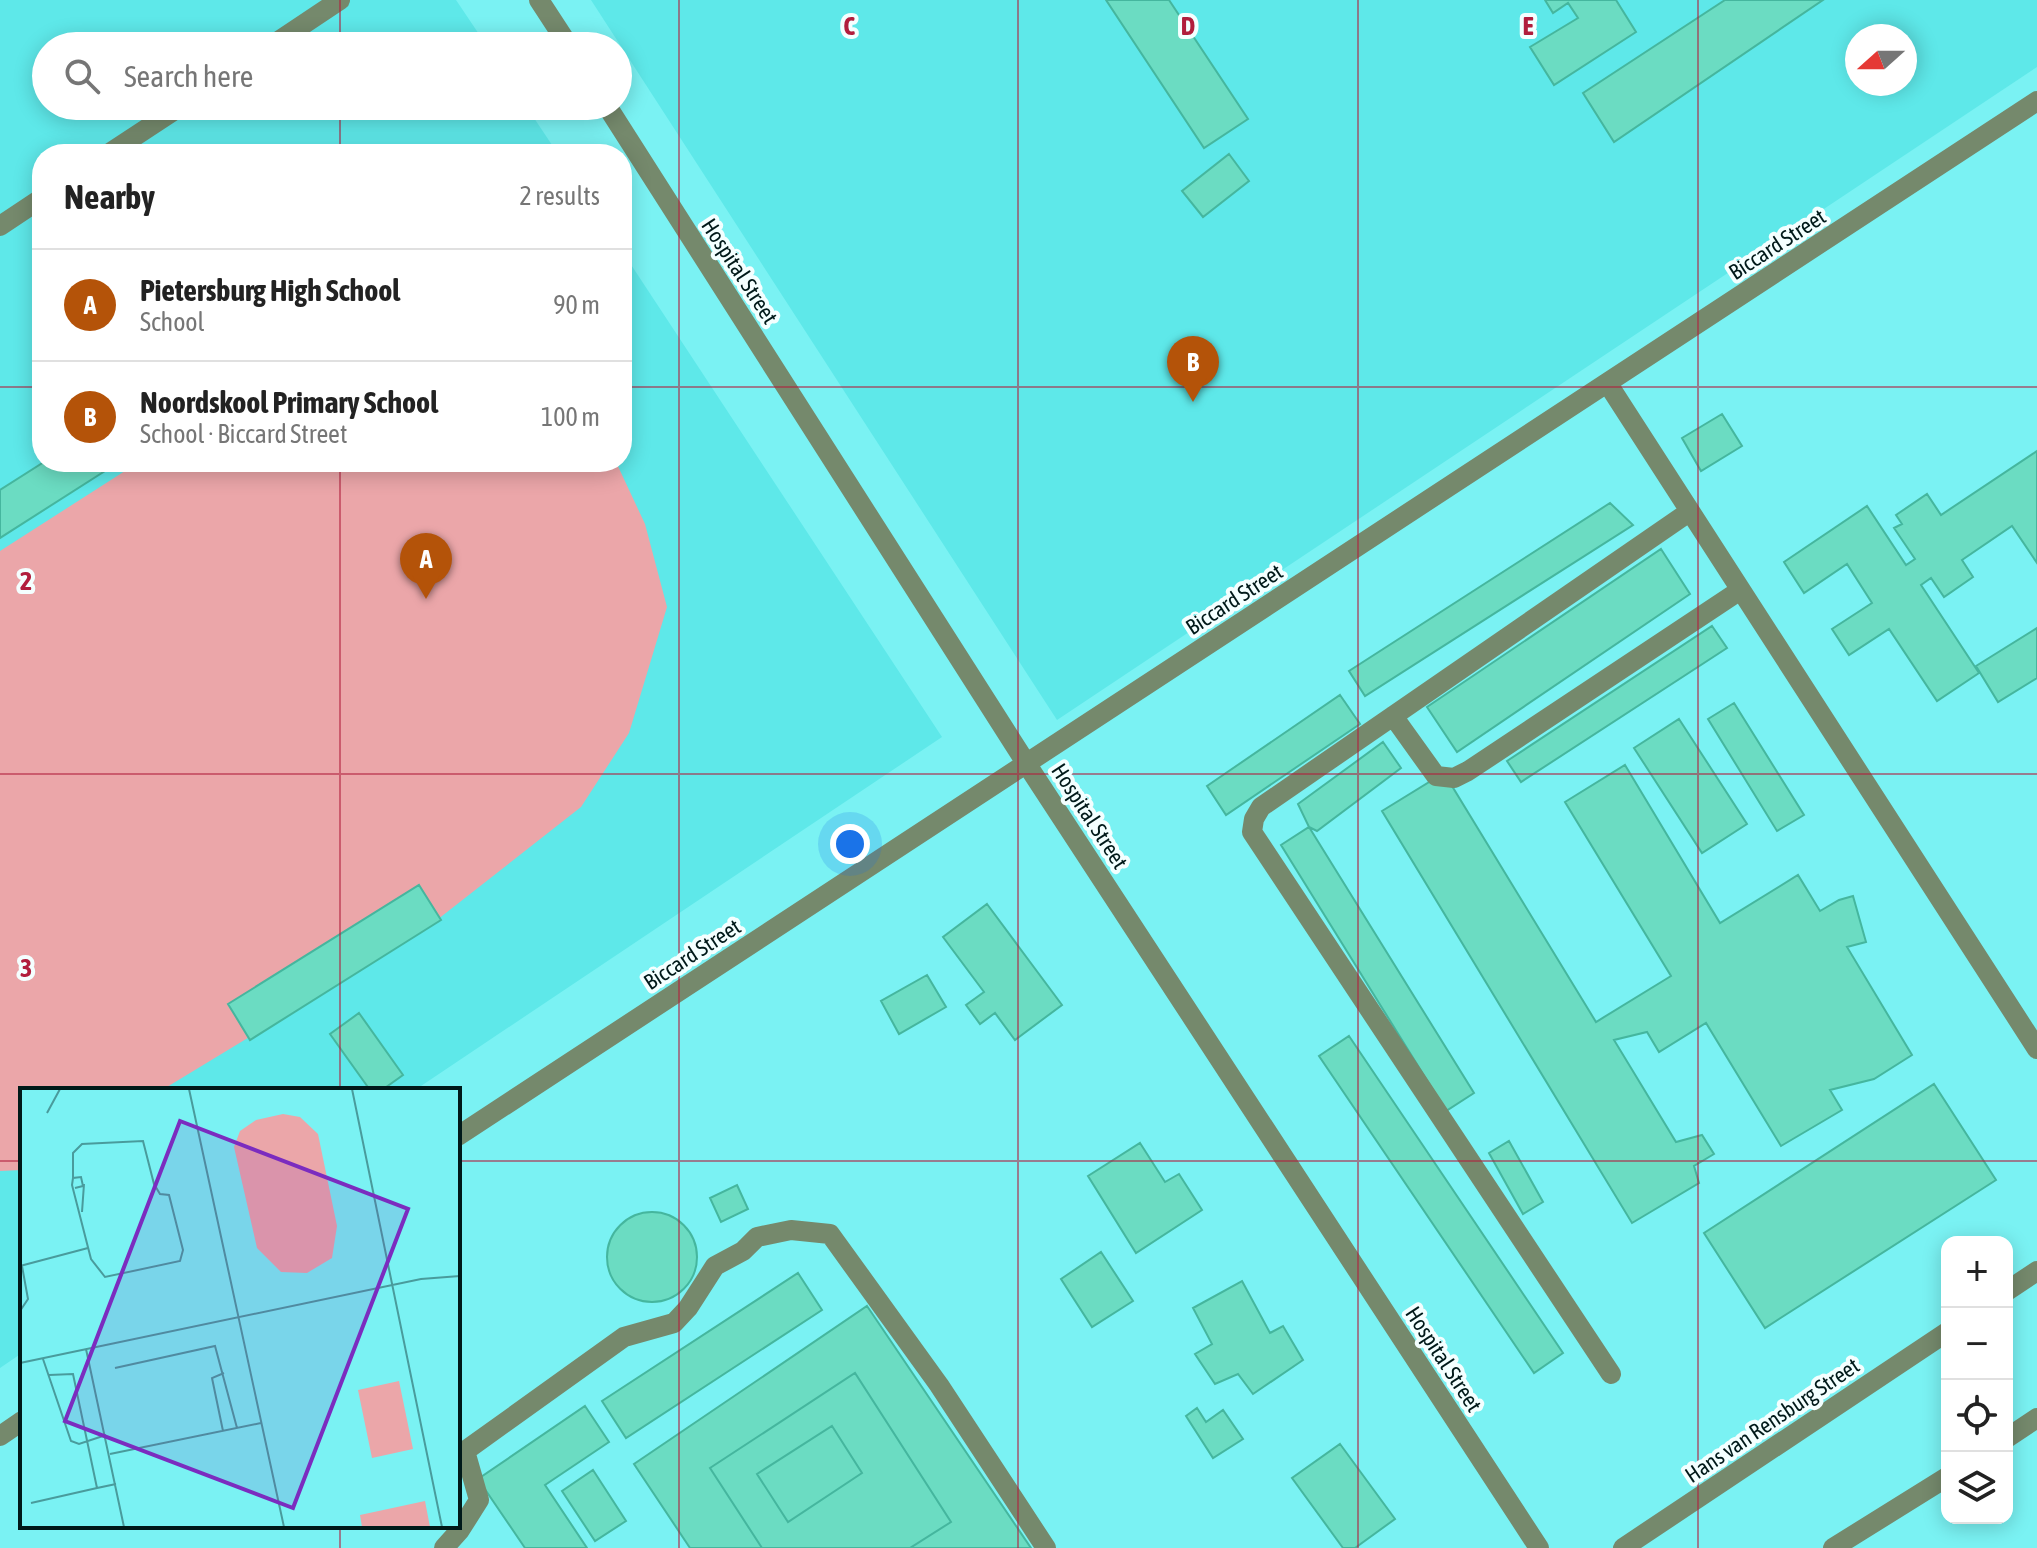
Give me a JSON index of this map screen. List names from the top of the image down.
{
  "streets": {
    "street": ["Biccard Street", "Hospital Street", "Hans van Rensburg Street"]
  },
  "crossings": [
    ["Biccard Street", "Hospital Street"]
  ],
  "north": "left",
  "page": {
    "search": "Search here",
    "heading": ["Nearby", "2 results"],
    "list": [
      {
        "mark": "A",
        "name": "Pietersburg High School",
        "note": "School",
        "value": "90 m"
      },
      {
        "mark": "B",
        "name": "Noordskool Primary School",
        "note": "School · Biccard Street",
        "value": "100 m"
      }
    ],
    "pins": ["B", "A"],
    "map_buttons": ["+", "−"]
  },
  "grid": {
    "columns": ["C", "D", "E"],
    "rows": ["2", "3"]
  }
}
